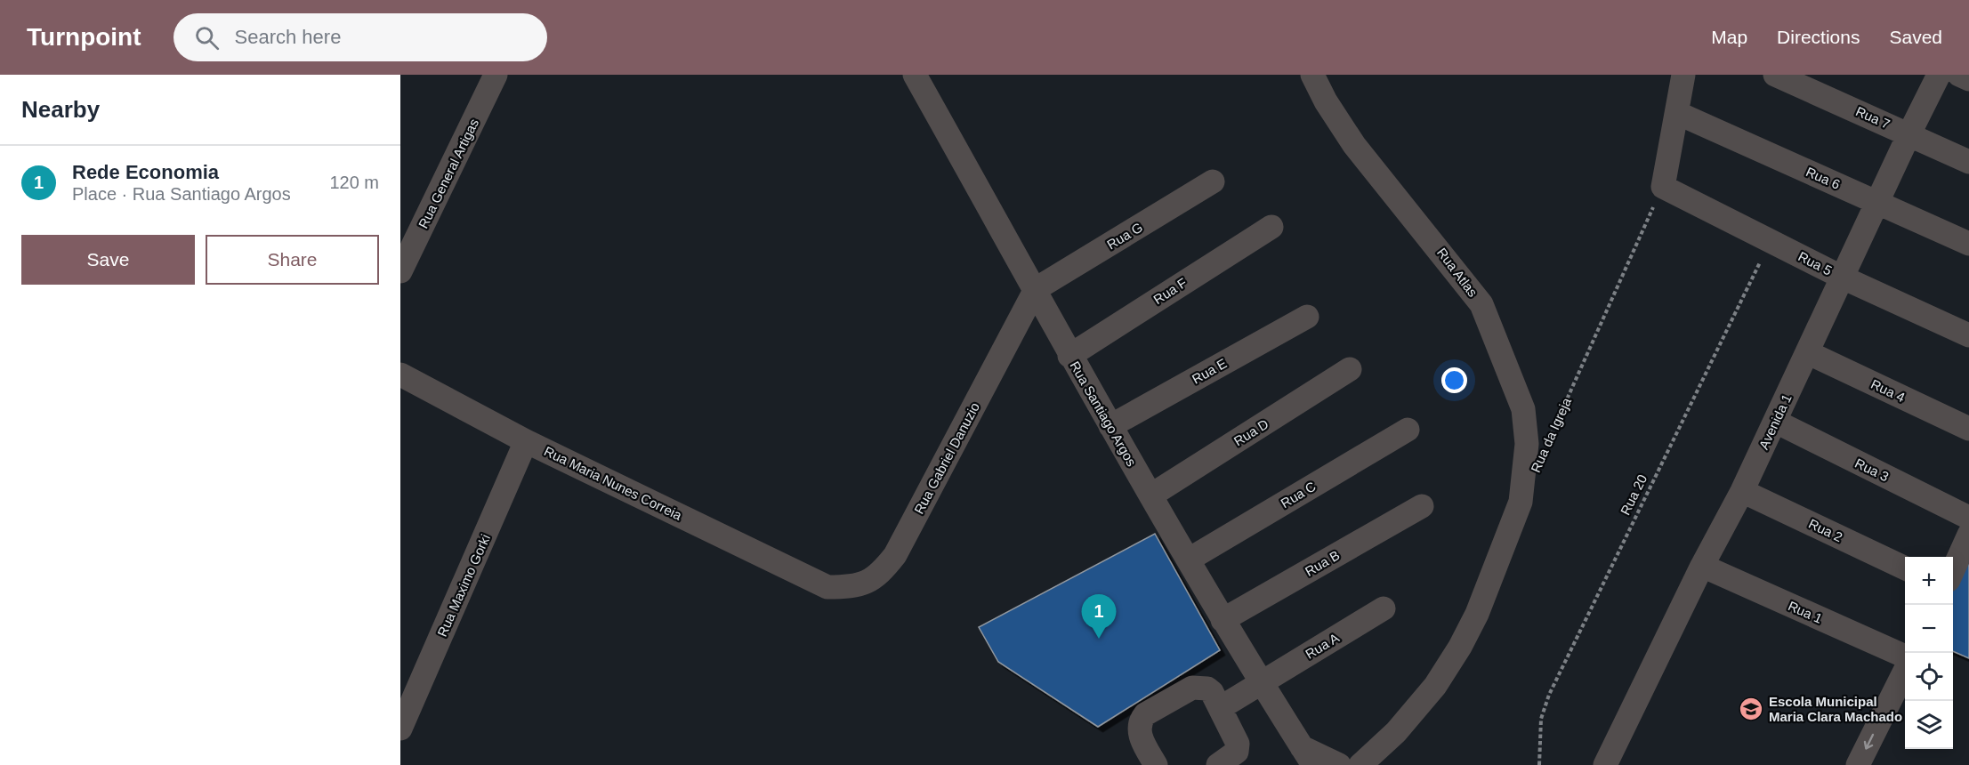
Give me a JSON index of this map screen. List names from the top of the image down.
{
  "streets": {
    "street": [
      "Rua 7",
      "Rua General Artigas",
      "Rua 6",
      "Rua G",
      "Rua 5",
      "Rua Atlas",
      "Rua F",
      "Rua E",
      "Rua 4",
      "Rua Santiago Argos",
      "Avenida 1",
      "Rua D",
      "Rua Gabriel Danuzio",
      "Rua 3",
      "Rua Maria Nunes Correia",
      "Rua C",
      "Rua 2",
      "Rua B",
      "Rua Maximo Gorki",
      "Rua 1",
      "Rua A"
    ],
    "path": ["Rua da Igreja", "Rua 20"]
  },
  "crossings": [
    ["Rua 7", "Avenida 1"],
    ["Rua 6", "Avenida 1"],
    ["Rua G", "Rua Santiago Argos"],
    ["Rua G", "Rua Gabriel Danuzio"],
    ["Rua 5", "Avenida 1"],
    ["Rua 5", "Rua da Igreja"],
    ["Rua 5", "Rua 20"],
    ["Rua F", "Rua Santiago Argos"],
    ["Rua E", "Rua Santiago Argos"],
    ["Rua 4", "Avenida 1"],
    ["Rua Santiago Argos", "Rua D"],
    ["Rua Santiago Argos", "Rua Gabriel Danuzio"],
    ["Rua Santiago Argos", "Rua C"],
    ["Rua Santiago Argos", "Rua B"],
    ["Rua Santiago Argos", "Rua A"],
    ["Avenida 1", "Rua 3"],
    ["Avenida 1", "Rua 2"],
    ["Avenida 1", "Rua 1"],
    ["Rua Gabriel Danuzio", "Rua Maria Nunes Correia"],
    ["Rua Maria Nunes Correia", "Rua Maximo Gorki"]
  ],
  "places": {
    "school or university": ["Escola Municipal Maria Clara Machado"]
  },
  "page": {
    "header": "Turnpoint",
    "search": "Search here",
    "nav": ["Map", "Directions", "Saved"],
    "heading": "Nearby",
    "list": [
      {
        "mark": "1",
        "name": "Rede Economia",
        "note": "Place · Rua Santiago Argos",
        "value": "120 m"
      }
    ],
    "buttons": ["Save", "Share"],
    "map_buttons": ["+", "−"],
    "pins": "1"
  }
}
